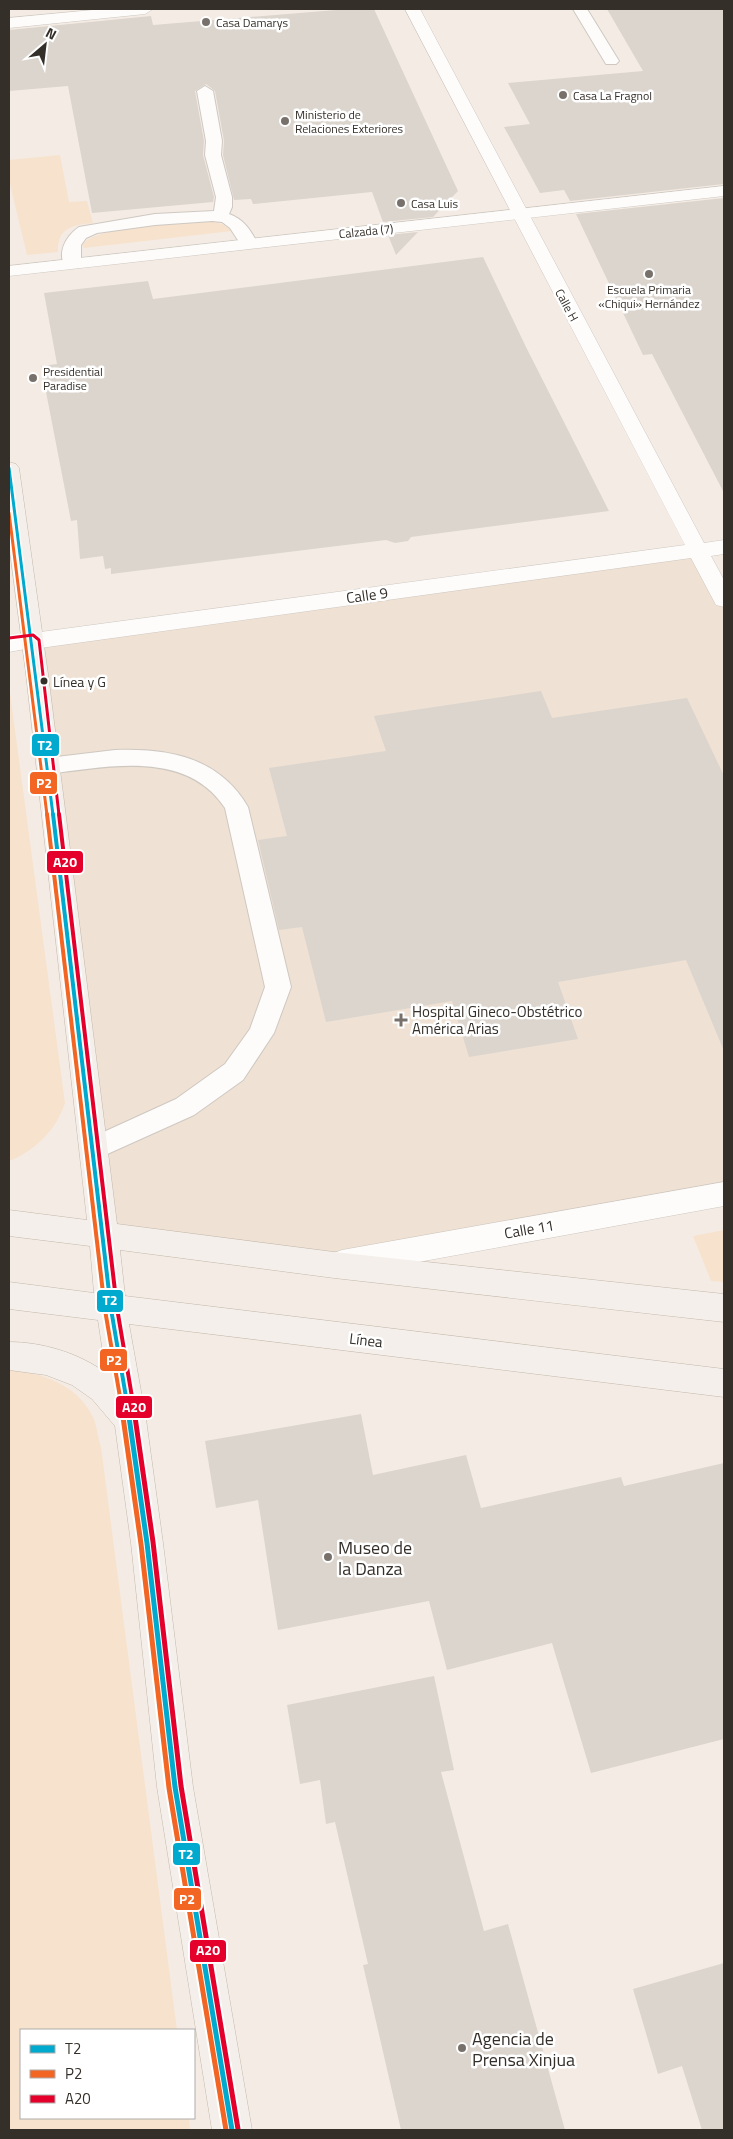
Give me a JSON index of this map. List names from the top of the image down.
{
  "streets": {
    "main road": ["Línea"],
    "street": [
      "Calzada (7)",
      "Calle H",
      "Calle 9",
      "Calle 11"
    ]
  },
  "crossings": [
    ["Calzada (7)", "Calle H"],
    ["Calle H", "Calle 9"]
  ],
  "places": {
    "other": [
      "Casa Damarys",
      "Casa La Fragnol",
      "Ministerio de Relaciones Exteriores",
      "Casa Luis",
      "Escuela Primaria «Chiqui» Hernández",
      "Presidential Paradise",
      "Línea y G",
      "Museo de la Danza",
      "Agencia de Prensa Xinjua"
    ],
    "health": ["Hospital Gineco-Obstétrico América Arias"]
  },
  "lines": ["transit line T2", "transit line P2", "transit line A20"],
  "legend": ["T2", "P2", "A20"],
  "north": "top right"
}
